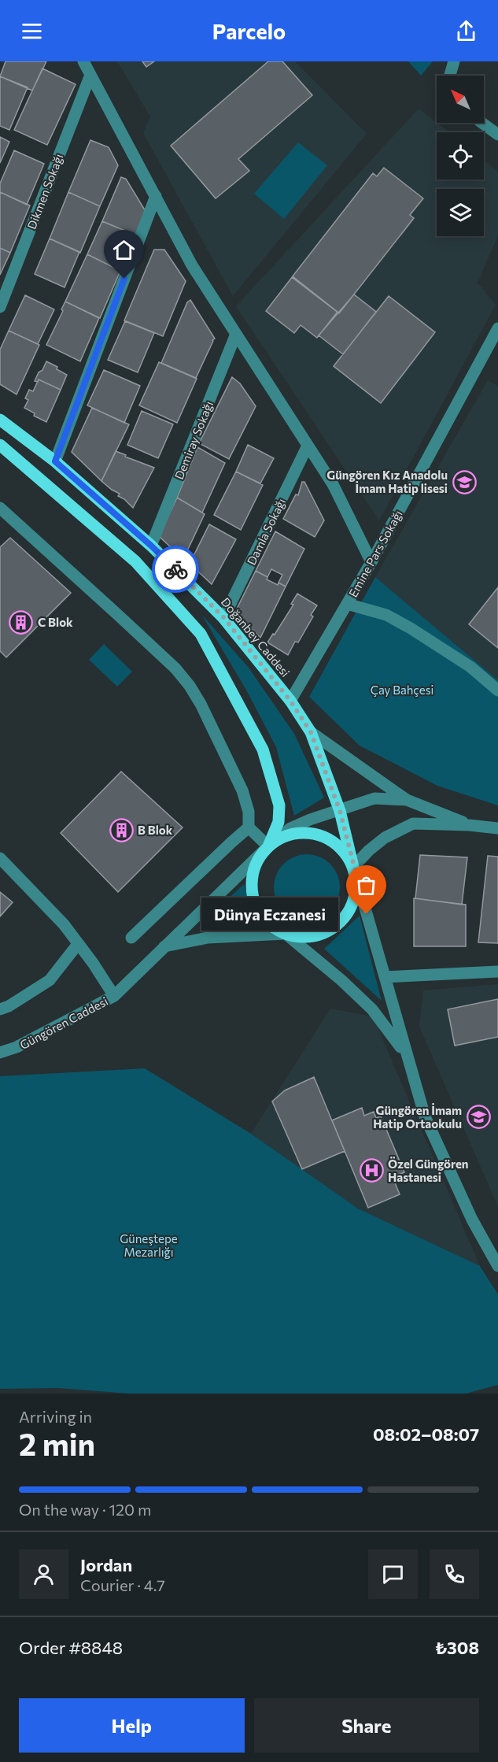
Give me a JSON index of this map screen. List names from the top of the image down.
{
  "streets": {
    "main road": ["Doğanbey Caddesi"],
    "street": [
      "Dikmen Sokağı",
      "Demiray Sokağı",
      "Damla Sokağı",
      "Emine Pars Sokağı",
      "Güngören Caddesi"
    ]
  },
  "crossings": [
    ["Demiray Sokağı", "Doğanbey Caddesi"],
    ["Damla Sokağı", "Doğanbey Caddesi"],
    ["Emine Pars Sokağı", "Doğanbey Caddesi"],
    ["Doğanbey Caddesi", "Güngören Caddesi"]
  ],
  "parks": ["Çay Bahçesi", "Güneştepe Mezarlığı"],
  "places": {
    "school or university": ["Güngören Kız Anadolu İmam Hatip lisesi", "Güngören İmam Hatip Ortaokulu"],
    "building": ["C Blok", "B Blok"],
    "other": ["Dünya Eczanesi"],
    "hospital": ["Özel Güngören Hastanesi"]
  },
  "north": "top left",
  "page": {
    "header": "Parcelo",
    "bubble": "Dünya Eczanesi",
    "heading": ["2 min", "Arriving in", "08:02–08:07"],
    "panel": [
      "Jordan",
      "Courier · 4.7",
      "Order #8848",
      "₺308"
    ],
    "bar": "On the way · 120 m",
    "buttons": ["Help", "Share"]
  }
}
